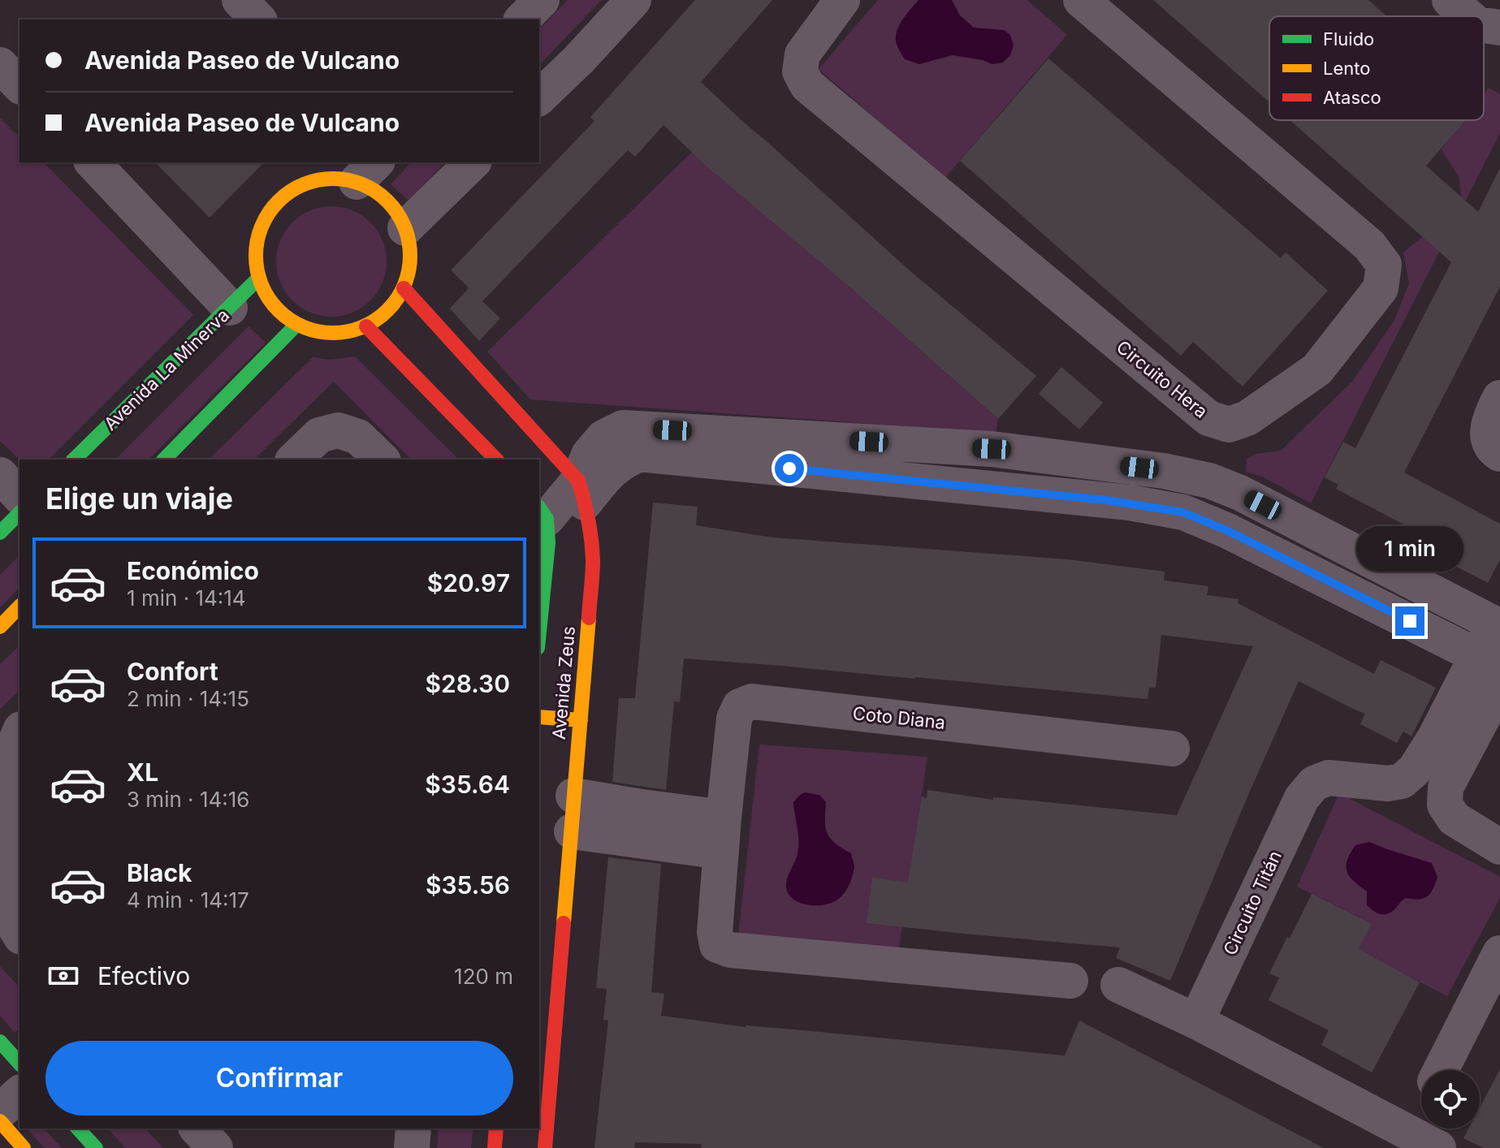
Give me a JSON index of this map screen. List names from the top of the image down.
{
  "streets": {
    "street": [
      "Avenida La Minerva",
      "Circuito Hera",
      "Avenida Zeus",
      "Coto Diana",
      "Circuito Titán"
    ]
  },
  "legend": ["Fluido", "Lento", "Atasco"],
  "page": {
    "banner": ["Avenida Paseo de Vulcano", "Avenida Paseo de Vulcano"],
    "heading": "Elige un viaje",
    "bubble": "1 min",
    "list": [
      {
        "name": "Económico",
        "note": "1 min · 14:14",
        "value": "$20.97"
      },
      {
        "name": "Confort",
        "note": "2 min · 14:15",
        "value": "$28.30"
      },
      {
        "name": "XL",
        "note": "3 min · 14:16",
        "value": "$35.64"
      },
      {
        "name": "Black",
        "note": "4 min · 14:17",
        "value": "$35.56"
      }
    ],
    "pay": ["Efectivo", "120 m"],
    "buttons": "Confirmar"
  }
}
